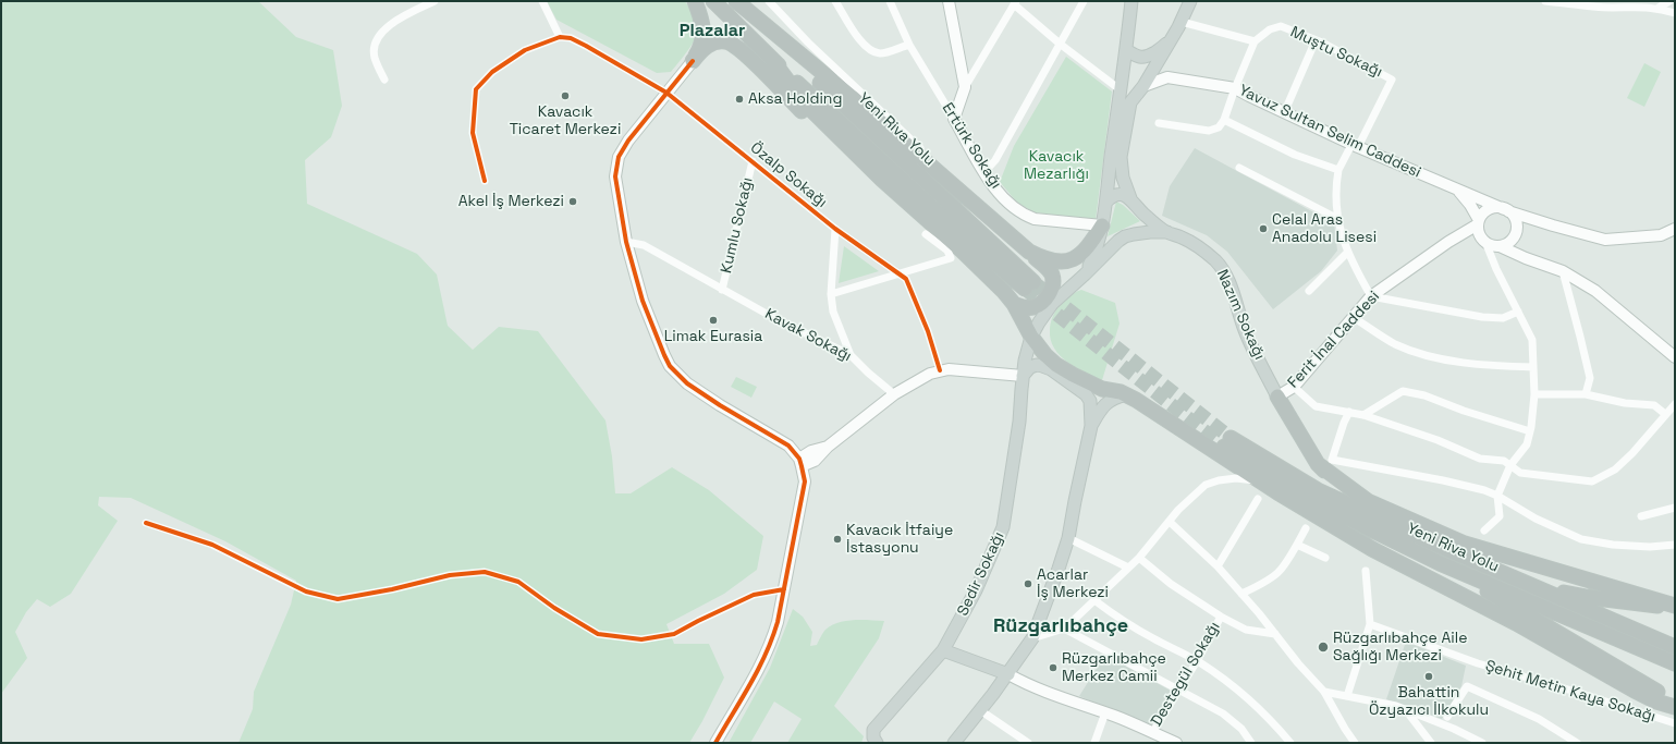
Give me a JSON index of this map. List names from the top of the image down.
{
  "streets": {
    "highway": ["Yeni Riva Yolu"],
    "main road": ["Nazım Sokağı", "Sedir Sokağı"],
    "street": [
      "Muştu Sokağı",
      "Yavuz Sultan Selim Caddesi",
      "Ertürk Sokağı",
      "Özalp Sokağı",
      "Kumlu Sokağı",
      "Kavak Sokağı",
      "Ferit İnal Caddesi",
      "Destegül Sokağı",
      "Şehit Metin Kaya Sokağı"
    ]
  },
  "crossings": [
    ["Muştu Sokağı", "Yavuz Sultan Selim Caddesi"],
    ["Yavuz Sultan Selim Caddesi", "Ferit İnal Caddesi"],
    ["Özalp Sokağı", "Kumlu Sokağı"],
    ["Kumlu Sokağı", "Kavak Sokağı"],
    ["Nazım Sokağı", "Ferit İnal Caddesi"],
    ["Nazım Sokağı", "Sedir Sokağı"]
  ],
  "districts": ["Plazalar", "Rüzgarlıbahçe"],
  "parks": ["Kavacık Mezarlığı"],
  "places": [
    "Kavacık Ticaret Merkezi",
    "Aksa Holding",
    "Akel İş Merkezi",
    "Celal Aras Anadolu Lisesi",
    "Limak Eurasia",
    "Kavacık İtfaiye İstasyonu",
    "Acarlar İş Merkezi",
    "Rüzgarlıbahçe Aile Sağlığı Merkezi",
    "Rüzgarlıbahçe Merkez Camii",
    "Bahattin Özyazıcı İlkokulu"
  ]
}
